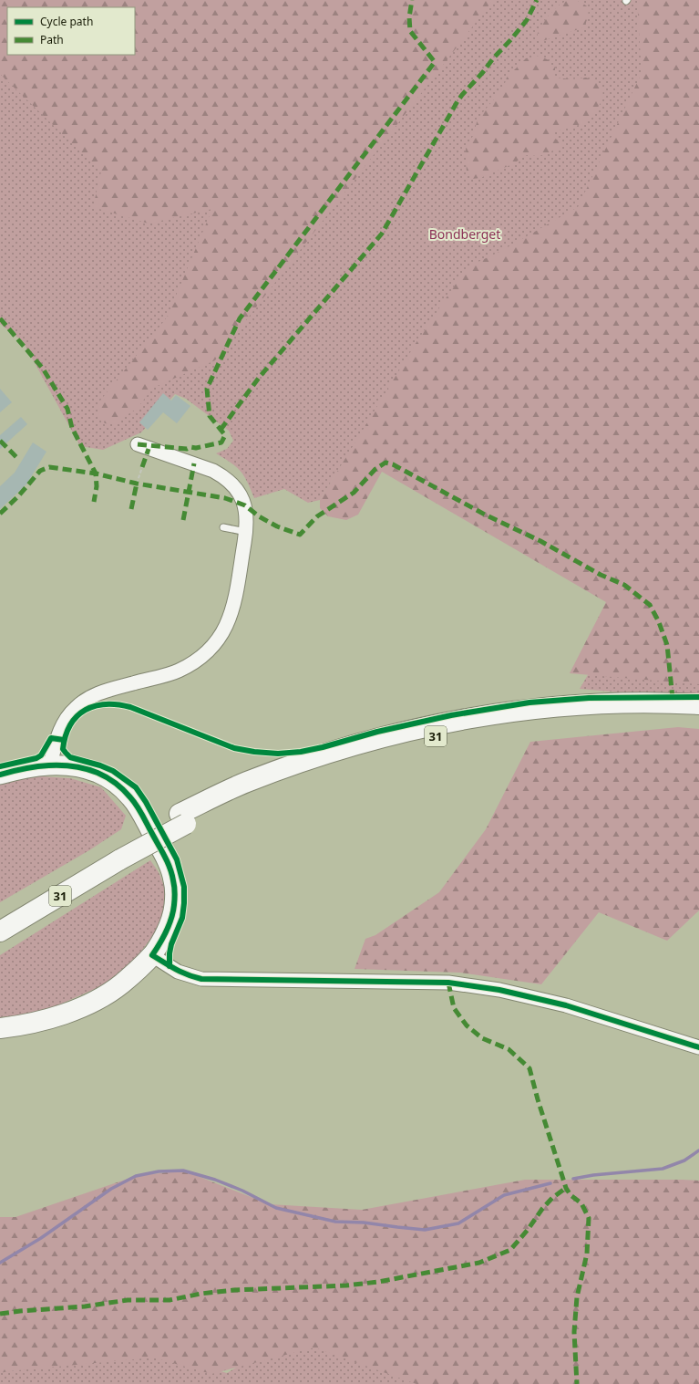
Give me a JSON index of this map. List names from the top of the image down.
{
  "streets": {
    "highway": ["31"]
  },
  "parks": ["Bondberget"],
  "legend": ["Cycle path", "Path"]
}
